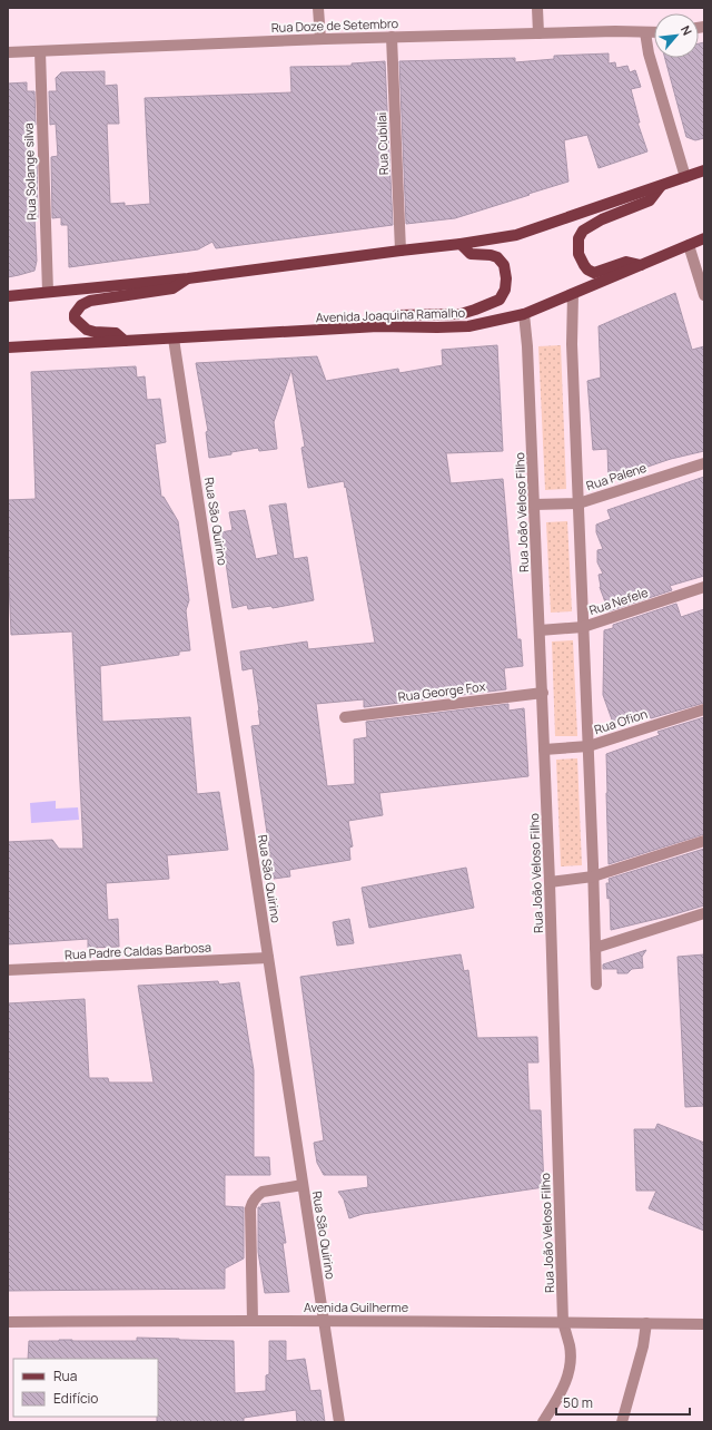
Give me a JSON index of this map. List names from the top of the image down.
{
  "streets": {
    "main road": ["Avenida Joaquina Ramalho"],
    "street": [
      "Rua Doze de Setembro",
      "Rua Cubilai",
      "Rua Solange silva",
      "Rua Palene",
      "Rua João Veloso Filho",
      "Rua São Quirino",
      "Rua Nefele",
      "Rua George Fox",
      "Rua Ofion",
      "Rua Padre Caldas Barbosa",
      "Avenida Guilherme"
    ]
  },
  "crossings": [
    ["Rua Doze de Setembro", "Rua Cubilai"],
    ["Rua Doze de Setembro", "Rua Solange silva"],
    ["Avenida Joaquina Ramalho", "Rua João Veloso Filho"],
    ["Avenida Joaquina Ramalho", "Rua São Quirino"],
    ["Rua Palene", "Rua João Veloso Filho"],
    ["Rua João Veloso Filho", "Rua Nefele"],
    ["Rua João Veloso Filho", "Rua George Fox"],
    ["Rua João Veloso Filho", "Rua Ofion"],
    ["Rua João Veloso Filho", "Avenida Guilherme"],
    ["Rua São Quirino", "Rua Padre Caldas Barbosa"],
    ["Rua São Quirino", "Avenida Guilherme"]
  ],
  "legend": ["Rua", "Edifício"],
  "scale_bar": "50 m",
  "north": "top right"
}
